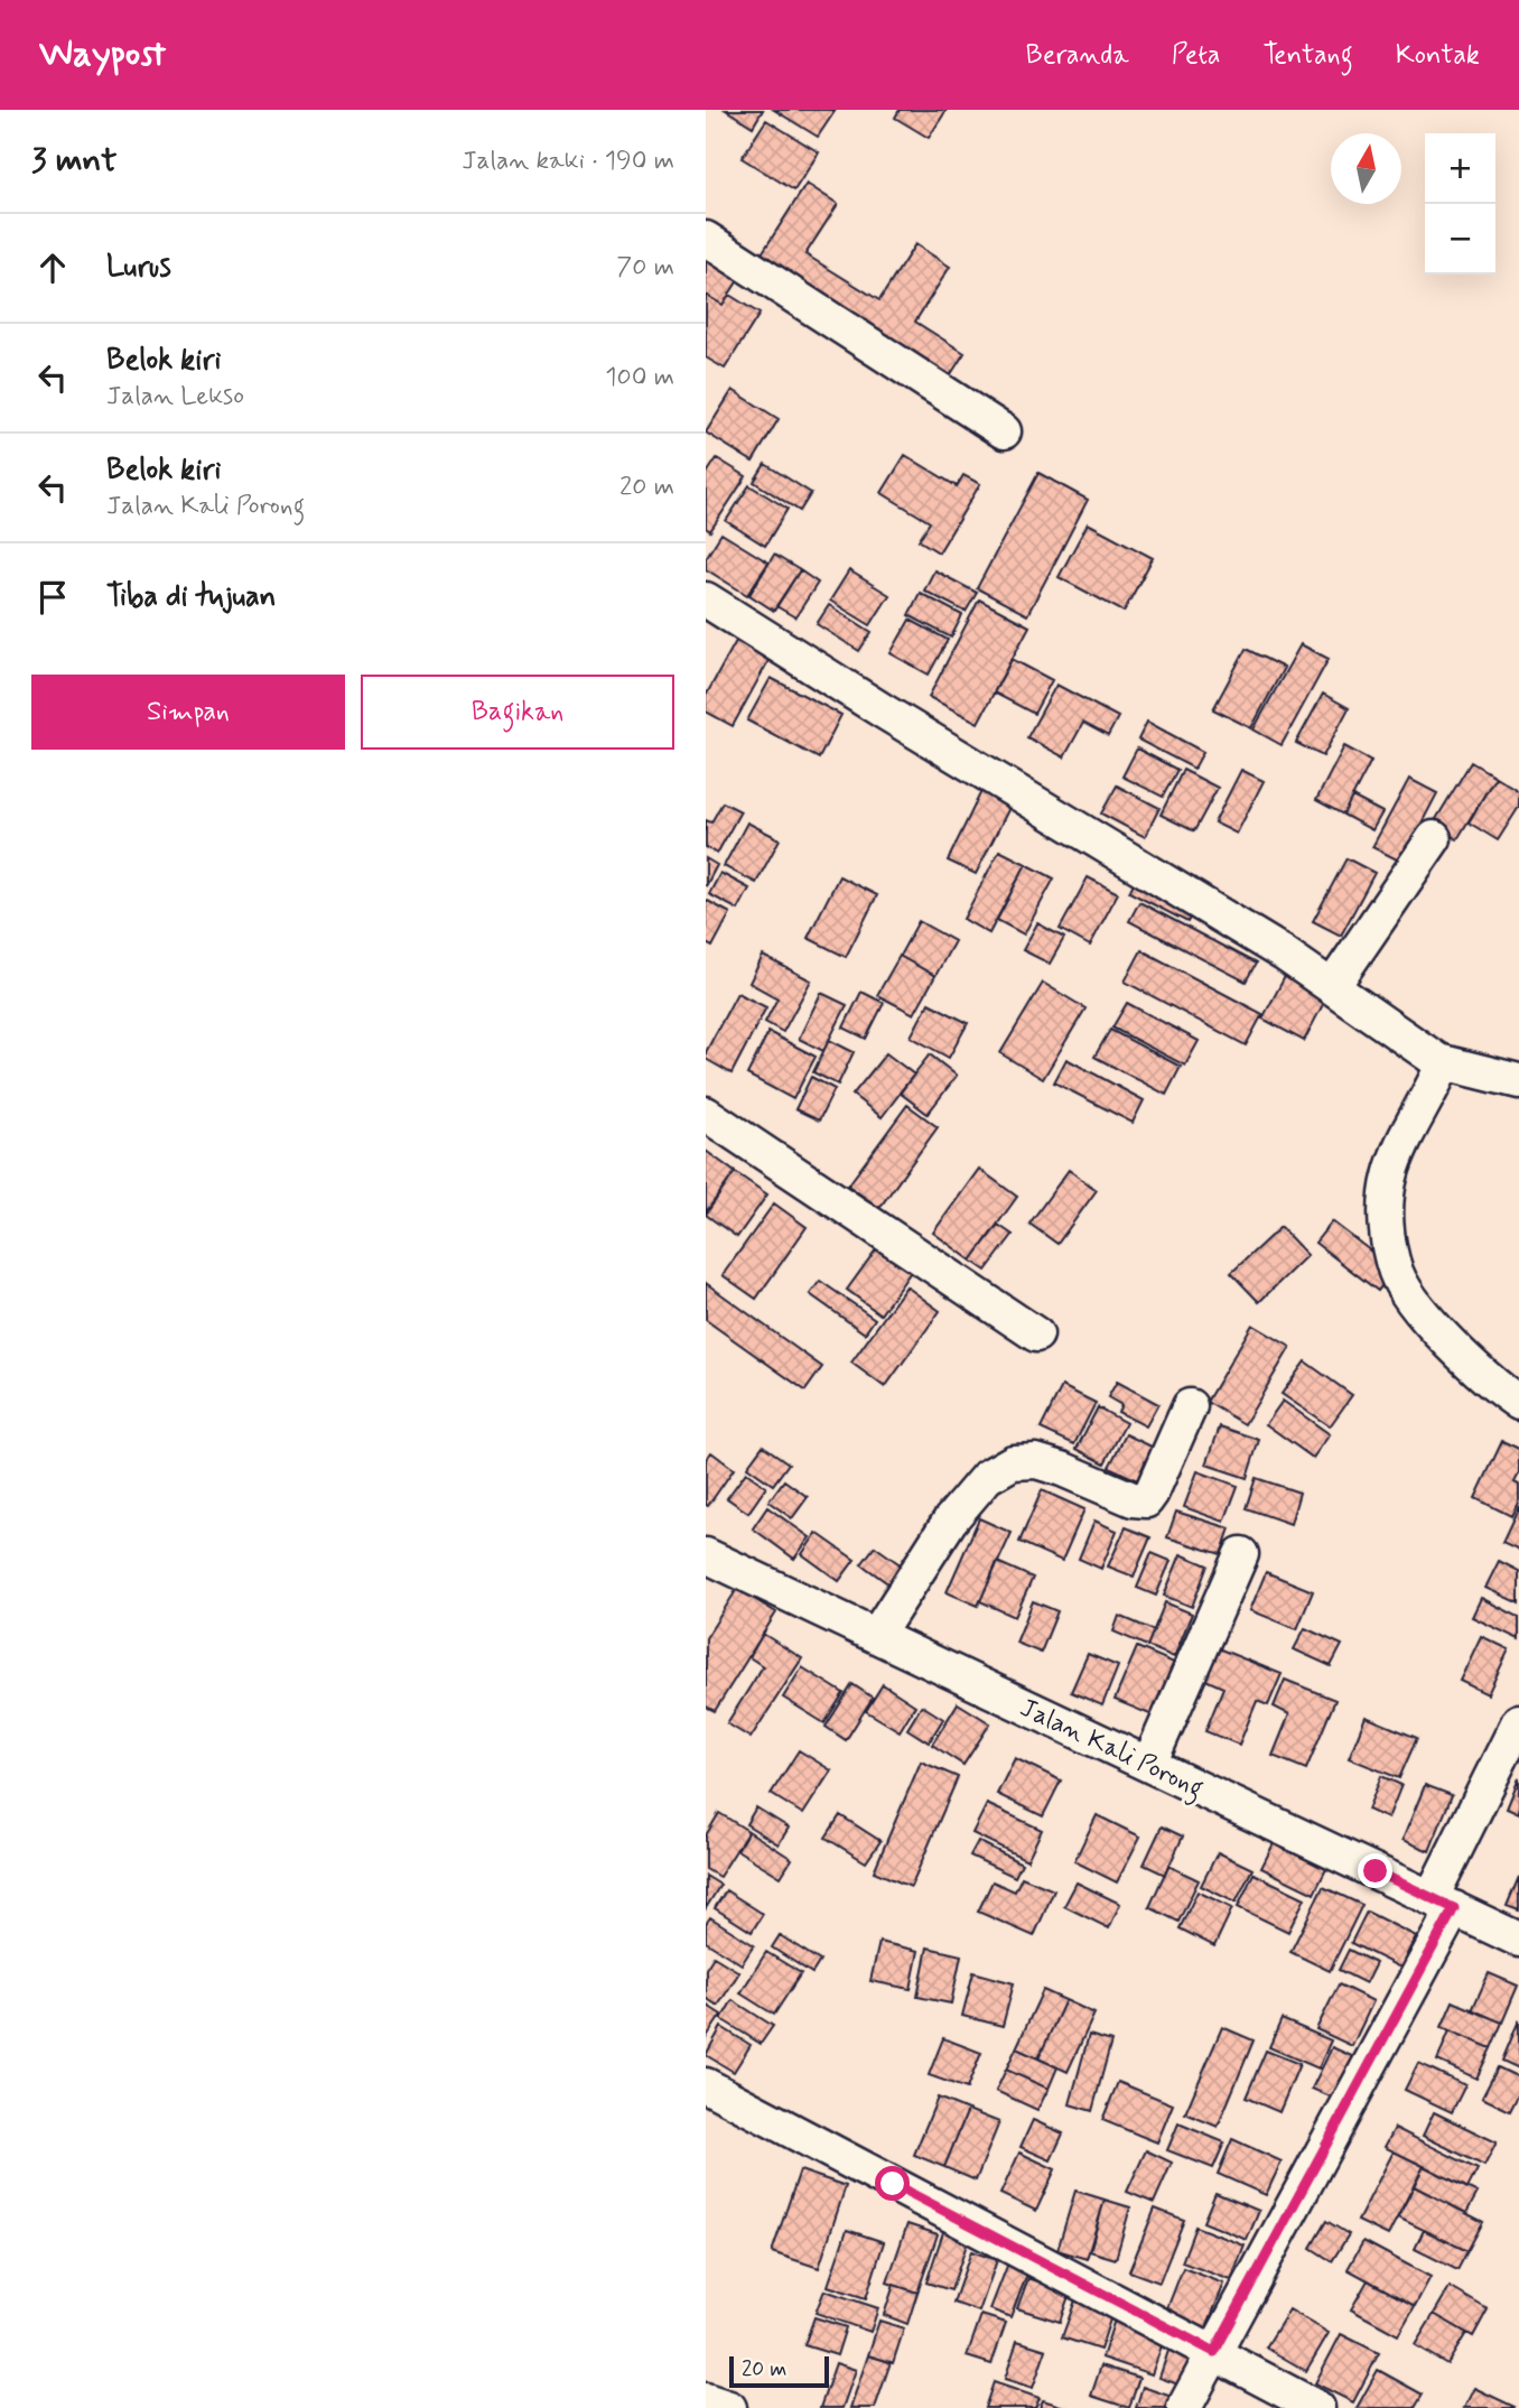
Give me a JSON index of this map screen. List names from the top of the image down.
{
  "streets": {
    "street": ["Jalan Kali Porong"]
  },
  "scale_bar": "20 m",
  "north": "top",
  "page": {
    "header": "Waypost",
    "nav": [
      "Beranda",
      "Peta",
      "Tentang",
      "Kontak"
    ],
    "heading": ["3 mnt", "Jalan kaki · 190 m"],
    "map_buttons": ["+", "−"],
    "list": [
      ["Lurus", "70 m"],
      ["Belok kiri", "Jalan Lekso", "100 m"],
      ["Belok kiri", "Jalan Kali Porong", "20 m"],
      "Tiba di tujuan"
    ],
    "buttons": ["Simpan", "Bagikan"],
    "scale": "20 m"
  }
}
